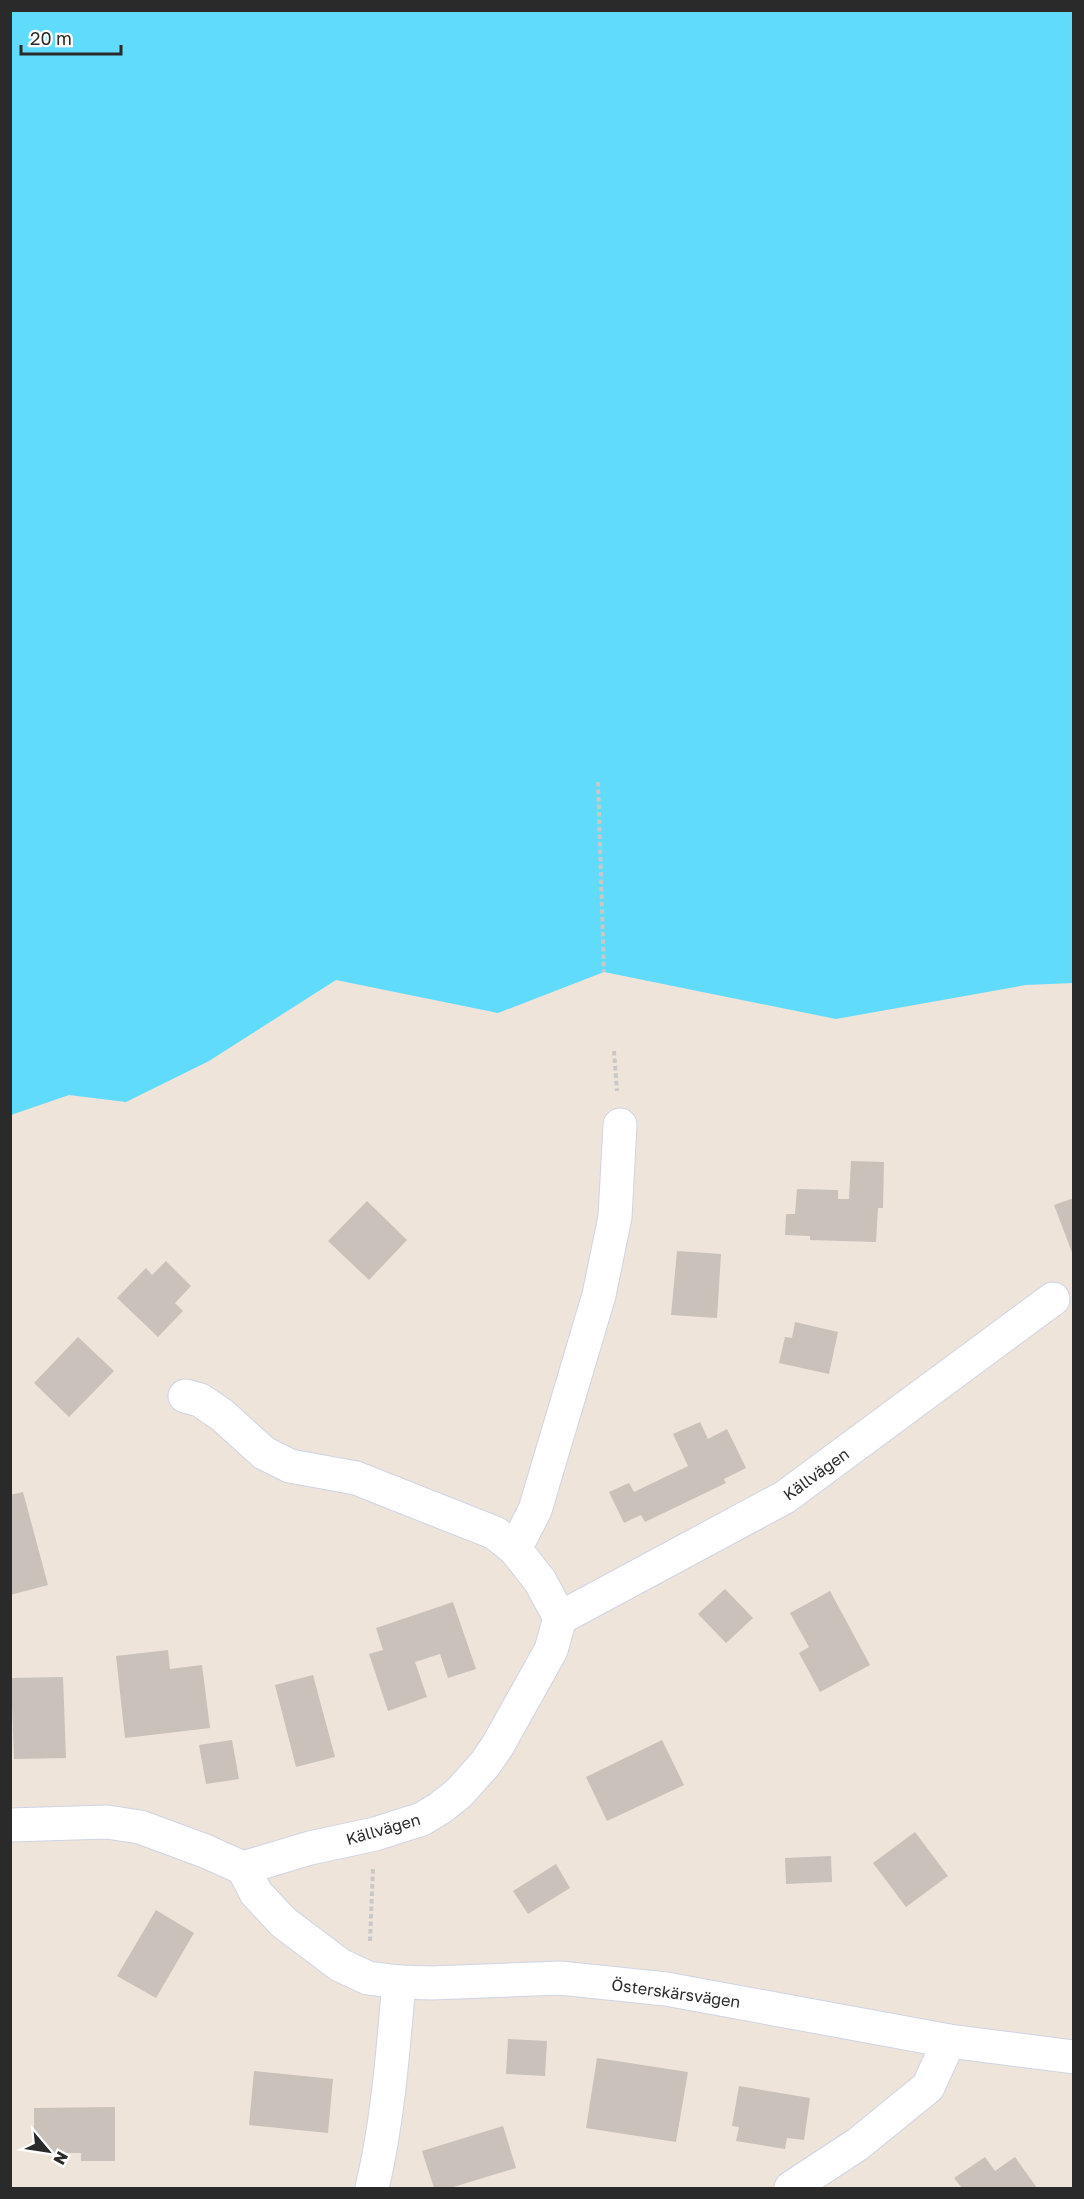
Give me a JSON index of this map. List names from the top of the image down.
{
  "streets": {
    "street": ["Källvägen", "Österskärsvägen"]
  },
  "crossings": [
    ["Källvägen", "Österskärsvägen"]
  ],
  "scale_bar": "20 m",
  "north": "bottom right"
}
